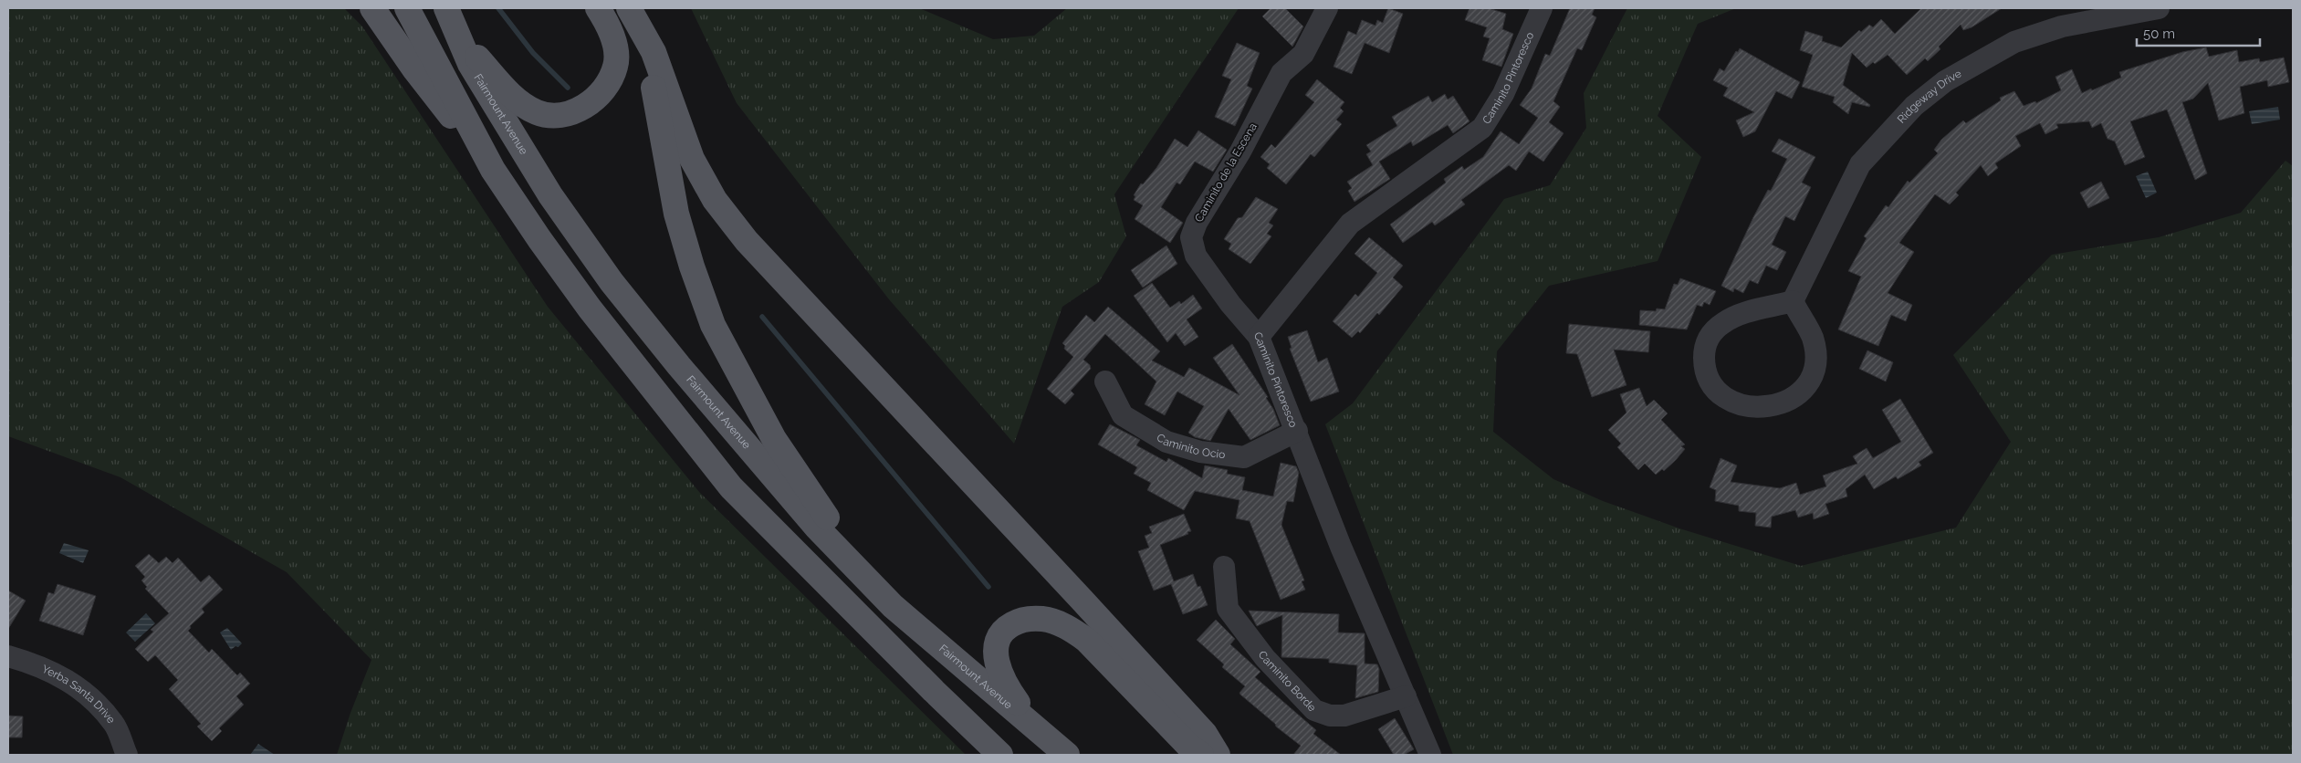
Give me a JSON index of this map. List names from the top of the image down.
{
  "streets": {
    "main road": ["Fairmount Avenue"],
    "street": [
      "Caminito Pintoresco",
      "Ridgeway Drive",
      "Caminito de la Escena",
      "Caminito Ocio",
      "Caminito Borde",
      "Yerba Santa Drive"
    ]
  },
  "crossings": [
    ["Caminito Pintoresco", "Caminito de la Escena"],
    ["Caminito Pintoresco", "Caminito Ocio"],
    ["Caminito Pintoresco", "Caminito Borde"]
  ],
  "scale_bar": "50 m"
}
